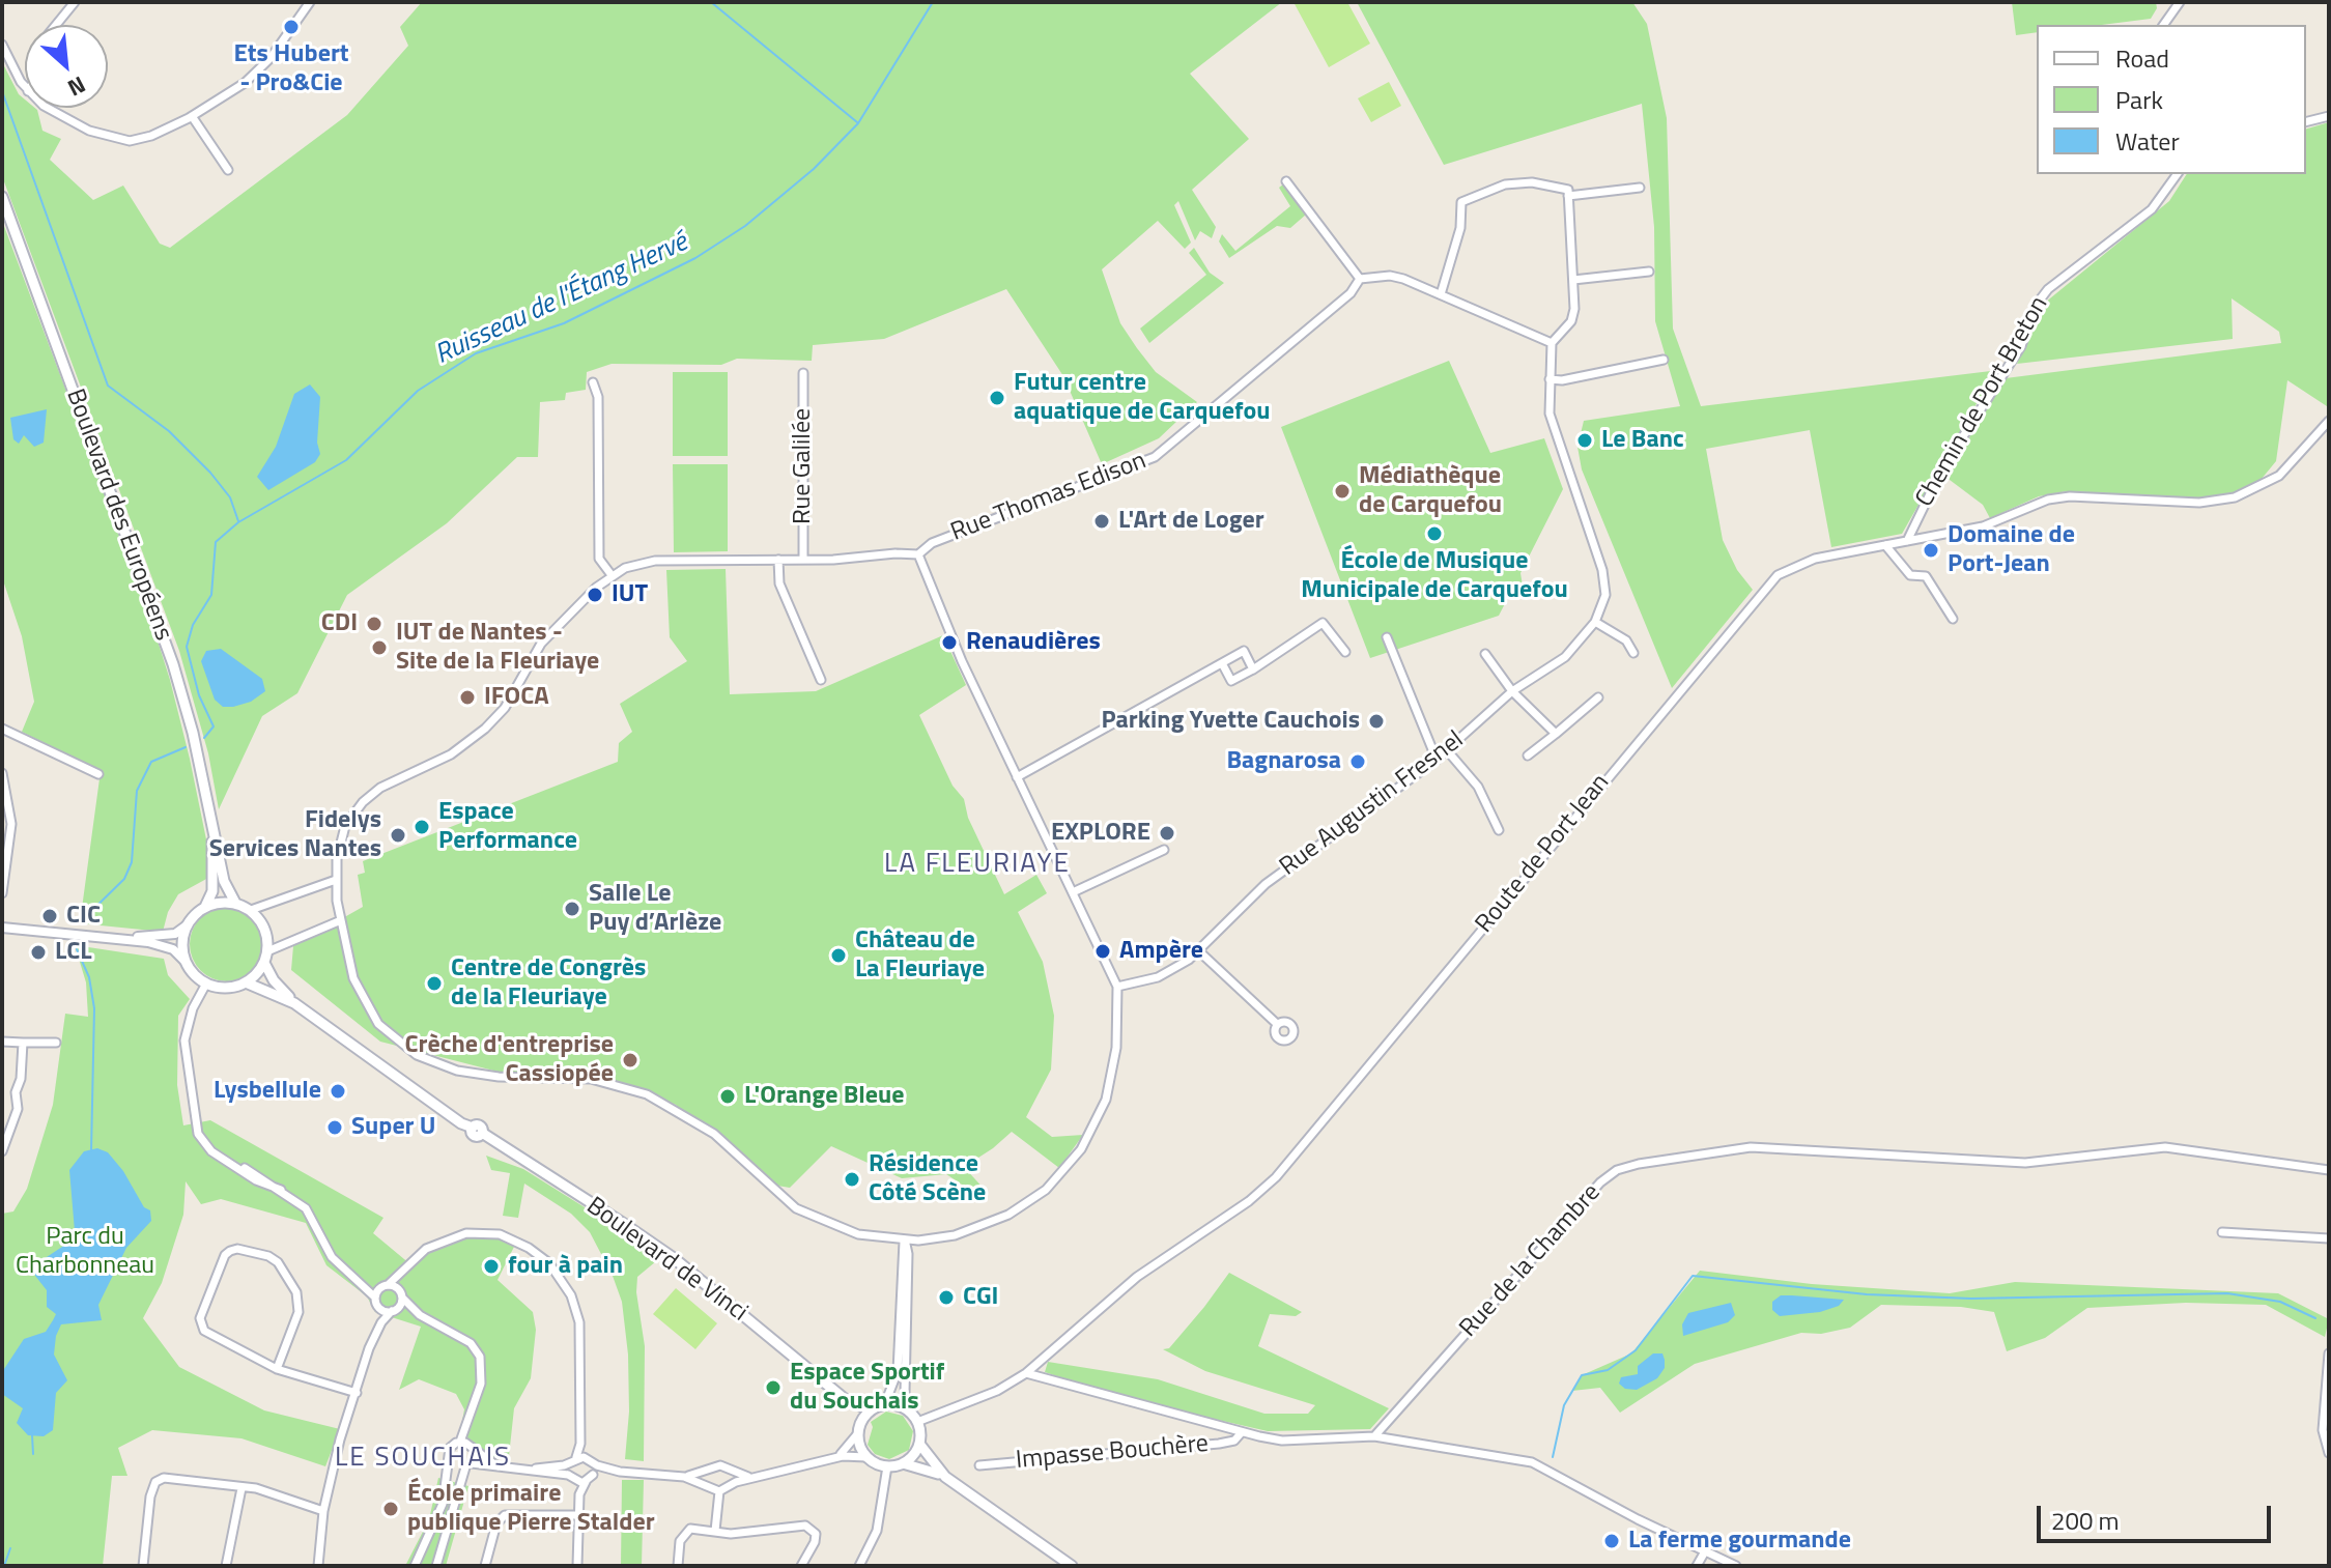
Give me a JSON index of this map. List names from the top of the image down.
{
  "streets": {
    "main road": ["Boulevard des Européens", "Boulevard de Vinci"],
    "street": [
      "Chemin de Port Breton",
      "Rue Galilée",
      "Rue Thomas Edison",
      "Rue Augustin Fresnel",
      "Route de Port Jean",
      "Rue de la Chambre",
      "Impasse Bouchère"
    ]
  },
  "crossings": [
    ["Chemin de Port Breton", "Route de Port Jean"],
    ["Route de Port Jean", "Boulevard de Vinci"]
  ],
  "districts": ["LA FLEURIAYE", "LE SOUCHAIS"],
  "water": ["Ruisseau de l'Étang Hervé"],
  "parks": ["Parc du Charbonneau"],
  "places": [
    "Ets Hubert - Pro&Cie",
    "Futur centre aquatique de Carquefou",
    "Le Banc",
    "Médiathèque de Carquefou",
    "L'Art de Loger",
    "École de Musique Municipale de Carquefou",
    "Domaine de Port-Jean",
    "IUT",
    "CDI",
    "Renaudières",
    "IUT de Nantes - Site de la Fleuriaye",
    "IFOCA",
    "Parking Yvette Cauchois",
    "Bagnarosa",
    "Espace Performance",
    "EXPLORE",
    "Fidelys Services Nantes",
    "Salle Le Puy d’Arlèze",
    "CIC",
    "Ampère",
    "LCL",
    "Château de La Fleuriaye",
    "Centre de Congrès de la Fleuriaye",
    "Crèche d'entreprise Cassiopée",
    "Lysbellule",
    "L'Orange Bleue",
    "Super U",
    "Résidence Côté Scène",
    "four à pain",
    "CGI",
    "Espace Sportif du Souchais",
    "École primaire publique Pierre Stalder",
    "La ferme gourmande"
  ],
  "legend": ["Road", "Park", "Water"],
  "scale_bar": "200 m",
  "north": "bottom right"
}
